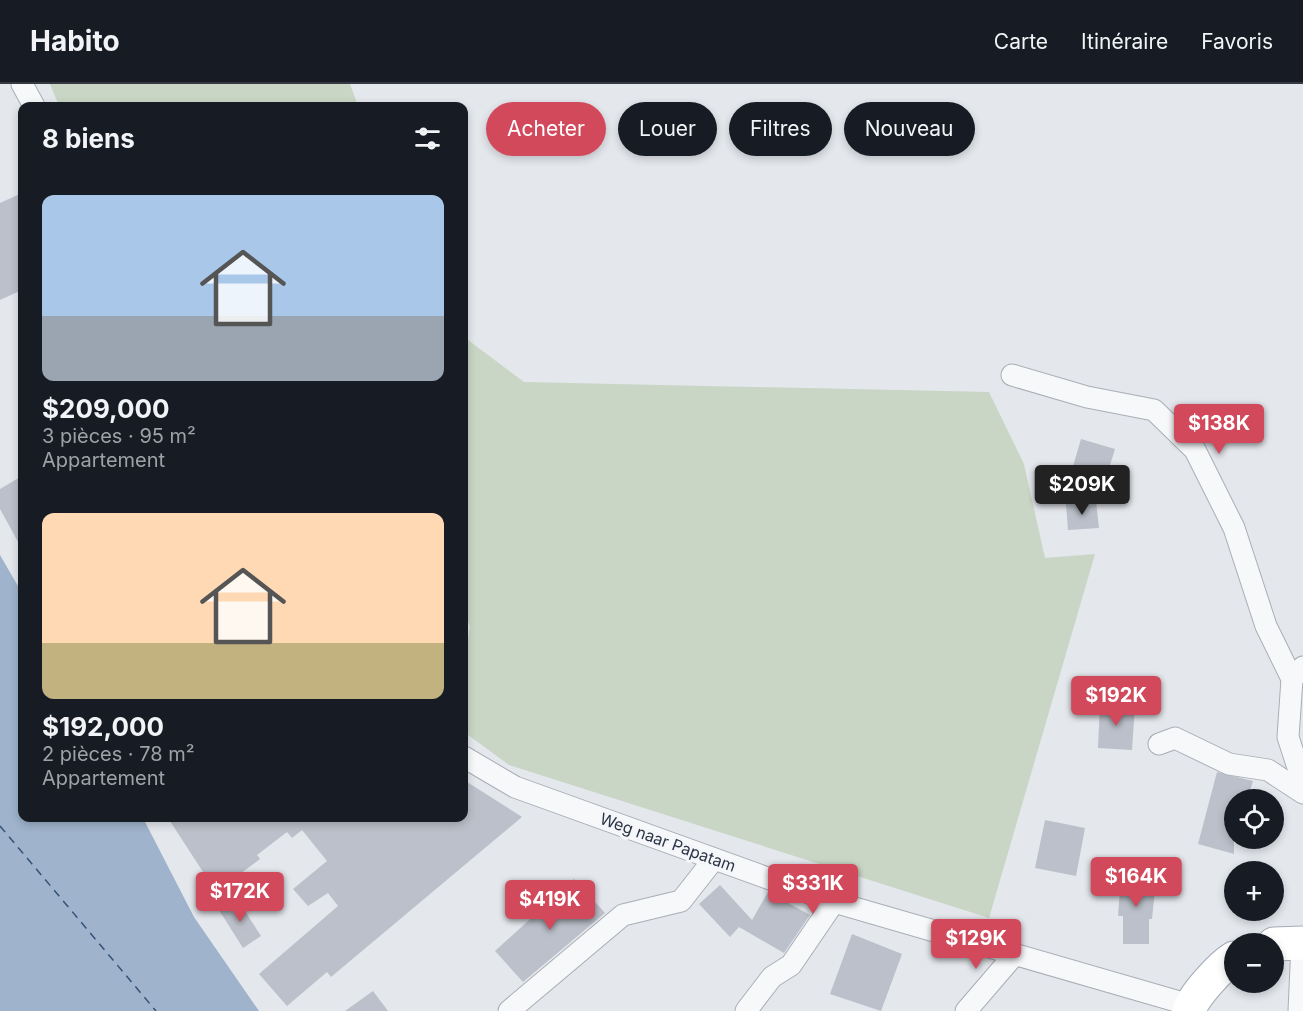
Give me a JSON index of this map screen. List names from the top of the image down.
{
  "streets": {
    "street": ["Weg naar Papatam"]
  },
  "page": {
    "header": "Habito",
    "nav": ["Carte", "Itinéraire", "Favoris"],
    "chip": [
      "Acheter",
      "Louer",
      "Filtres",
      "Nouveau"
    ],
    "heading": "8 biens",
    "list": [
      {
        "name": "$209,000",
        "note": "3 pièces · 95 m² · Appartement"
      },
      {
        "name": "$192,000",
        "note": "2 pièces · 78 m² · Appartement"
      }
    ],
    "price": [
      "$138K",
      "$209K",
      "$192K",
      "$164K",
      "$331K",
      "$172K",
      "$419K",
      "$129K"
    ],
    "map_buttons": ["+", "−"]
  }
}
